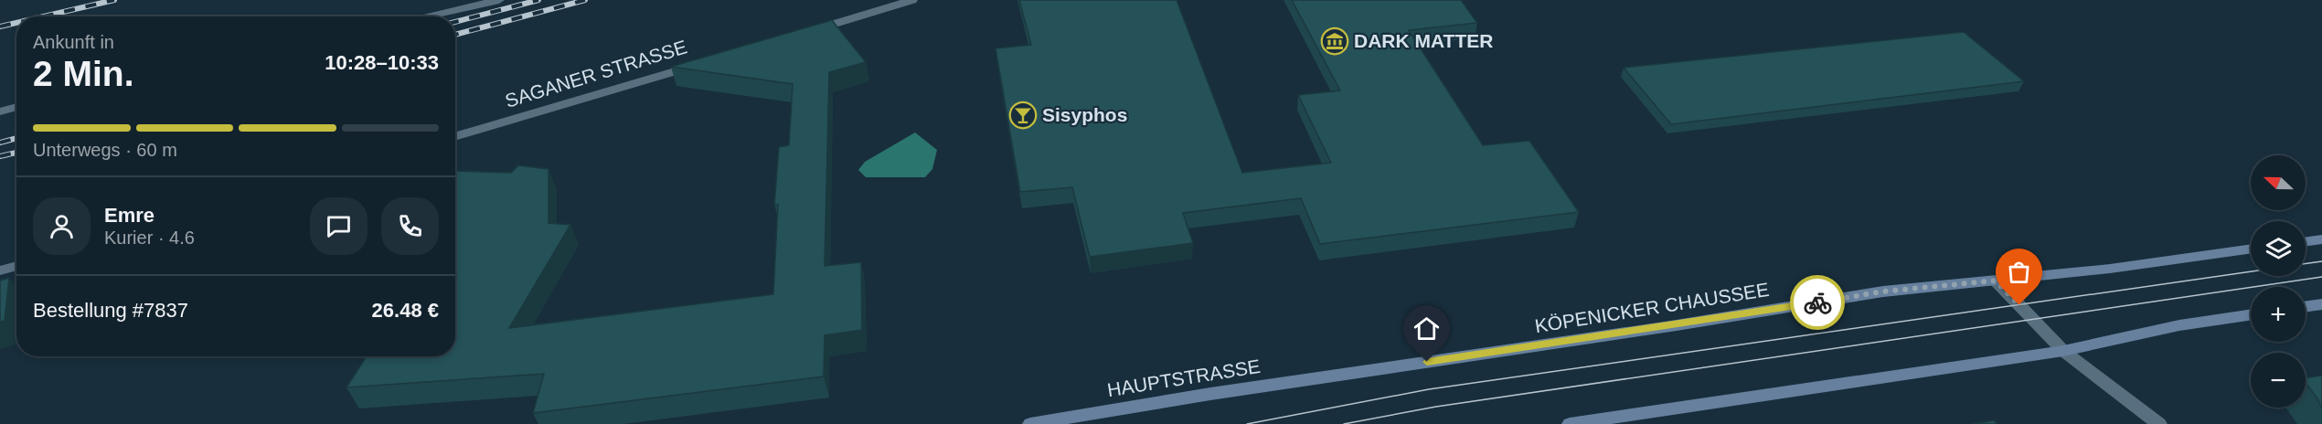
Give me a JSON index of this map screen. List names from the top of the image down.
{
  "streets": {
    "main road": ["KÖPENICKER CHAUSSEE", "HAUPTSTRASSE"],
    "street": ["SAGANER STRASSE"]
  },
  "crossings": [
    ["KÖPENICKER CHAUSSEE", "HAUPTSTRASSE"]
  ],
  "places": {
    "museum": ["DARK MATTER"],
    "bar": ["Sisyphos"]
  },
  "north": "left",
  "page": {
    "heading": ["2 Min.", "Ankunft in", "10:28–10:33"],
    "panel": [
      "Emre",
      "Kurier · 4.6",
      "Bestellung #7837",
      "26.48 €"
    ],
    "bar": "Unterwegs · 60 m",
    "map_buttons": ["+", "−"]
  }
}
